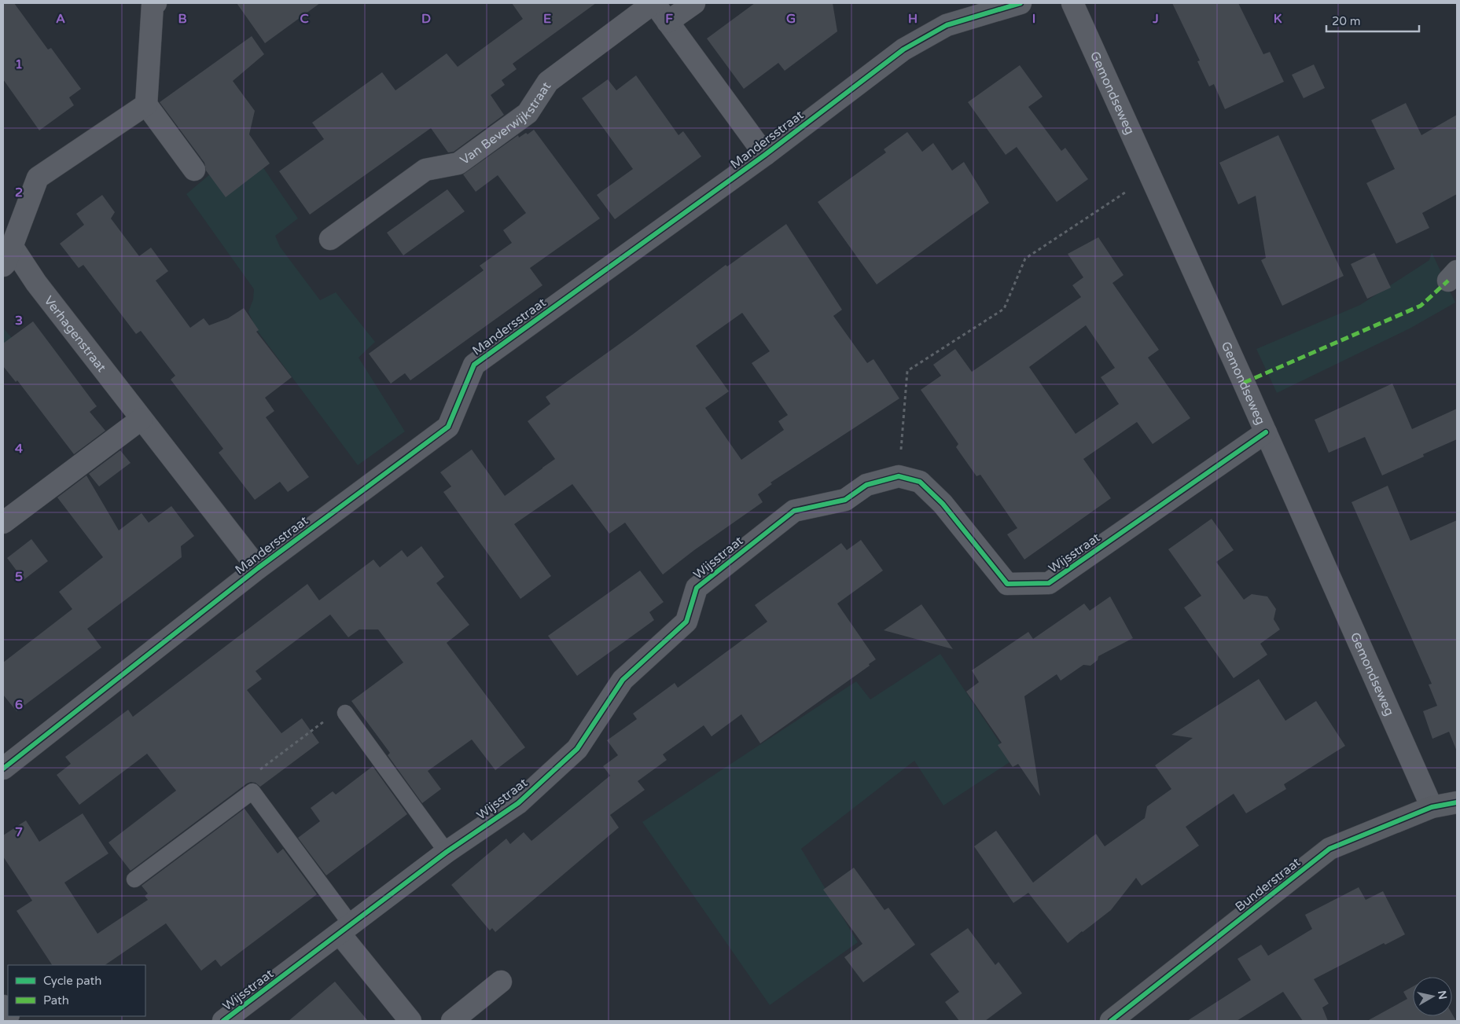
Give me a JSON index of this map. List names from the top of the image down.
{
  "streets": {
    "street": [
      "Gemondseweg",
      "Van Beverwijkstraat",
      "Mandersstraat",
      "Verhagenstraat",
      "Wijsstraat",
      "Bunderstraat"
    ]
  },
  "crossings": [
    ["Gemondseweg", "Wijsstraat"],
    ["Gemondseweg", "Bunderstraat"],
    ["Van Beverwijkstraat", "Mandersstraat"],
    ["Mandersstraat", "Verhagenstraat"]
  ],
  "legend": ["Cycle path", "Path"],
  "scale_bar": "20 m",
  "north": "right",
  "grid": {
    "columns": [
      "A",
      "B",
      "C",
      "D",
      "E",
      "F",
      "G",
      "H",
      "I",
      "J",
      "K"
    ],
    "rows": [
      "1",
      "2",
      "3",
      "4",
      "5",
      "6",
      "7"
    ]
  }
}
